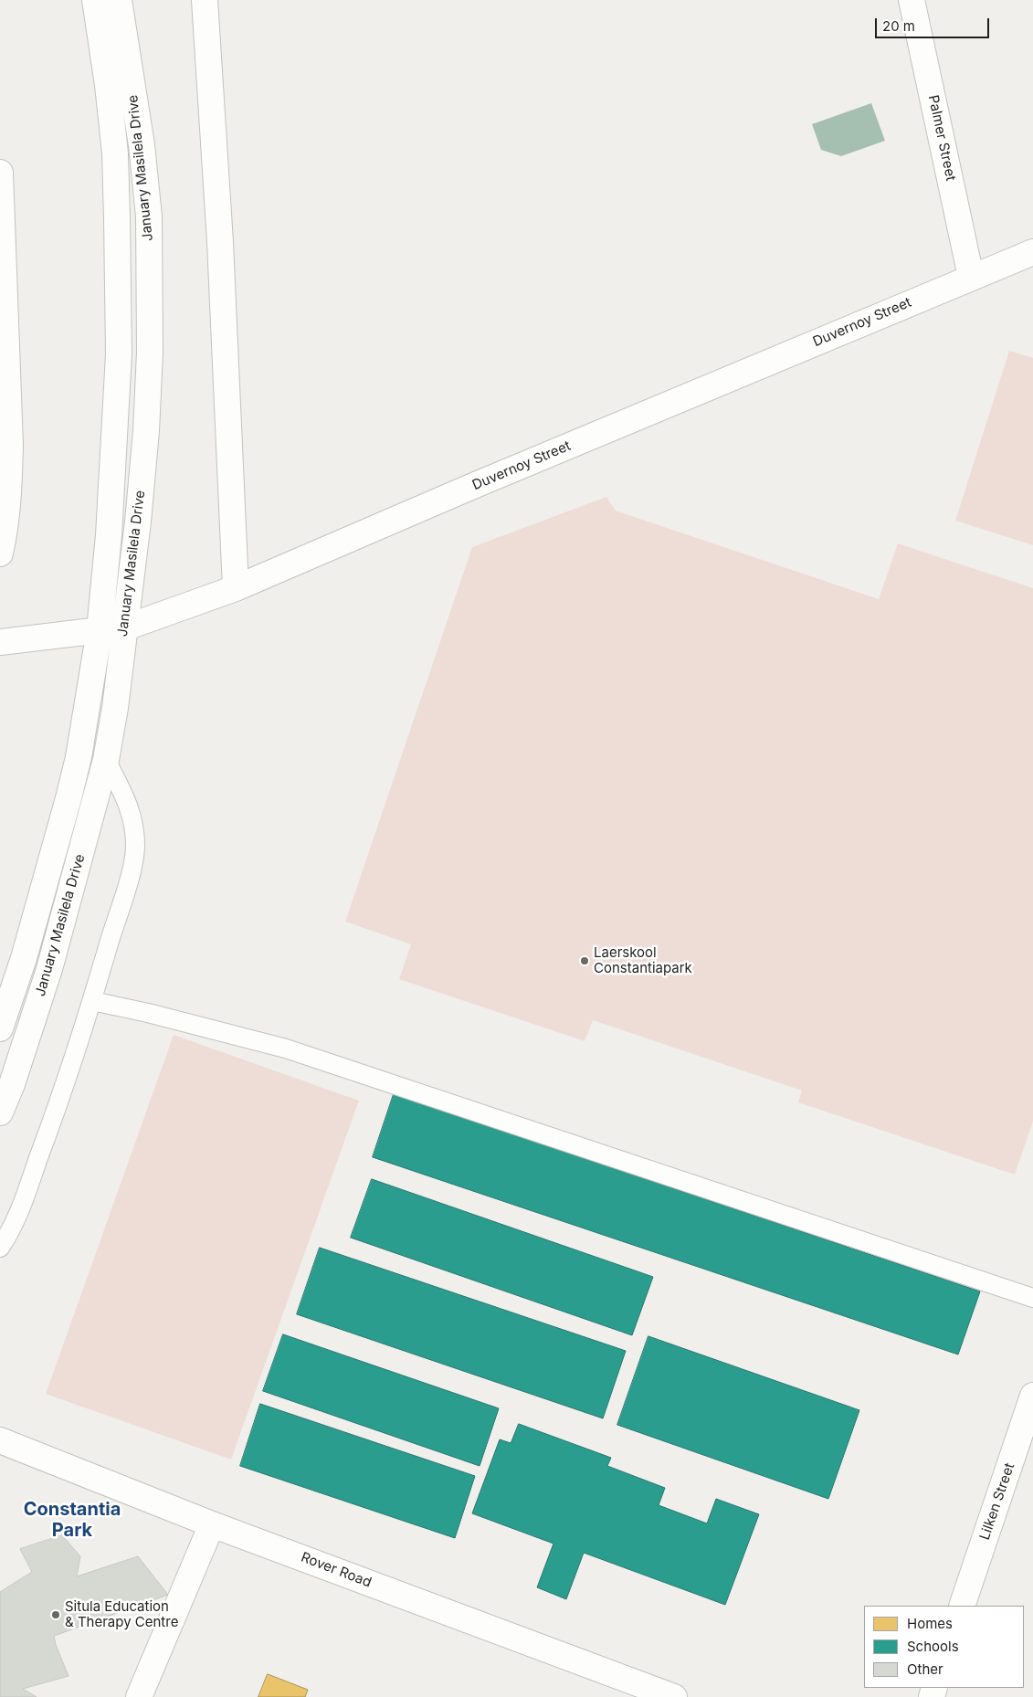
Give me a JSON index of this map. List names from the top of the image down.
{
  "streets": {
    "street": [
      "Palmer Street",
      "January Masilela Drive",
      "Duvernoy Street",
      "Lilken Street",
      "Rover Road"
    ]
  },
  "crossings": [
    ["Palmer Street", "Duvernoy Street"],
    ["January Masilela Drive", "Duvernoy Street"]
  ],
  "districts": ["Constantia Park"],
  "places": ["Laerskool Constantiapark", "Situla Education & Therapy Centre"],
  "legend": ["Homes", "Schools", "Other"],
  "scale_bar": "20 m"
}
